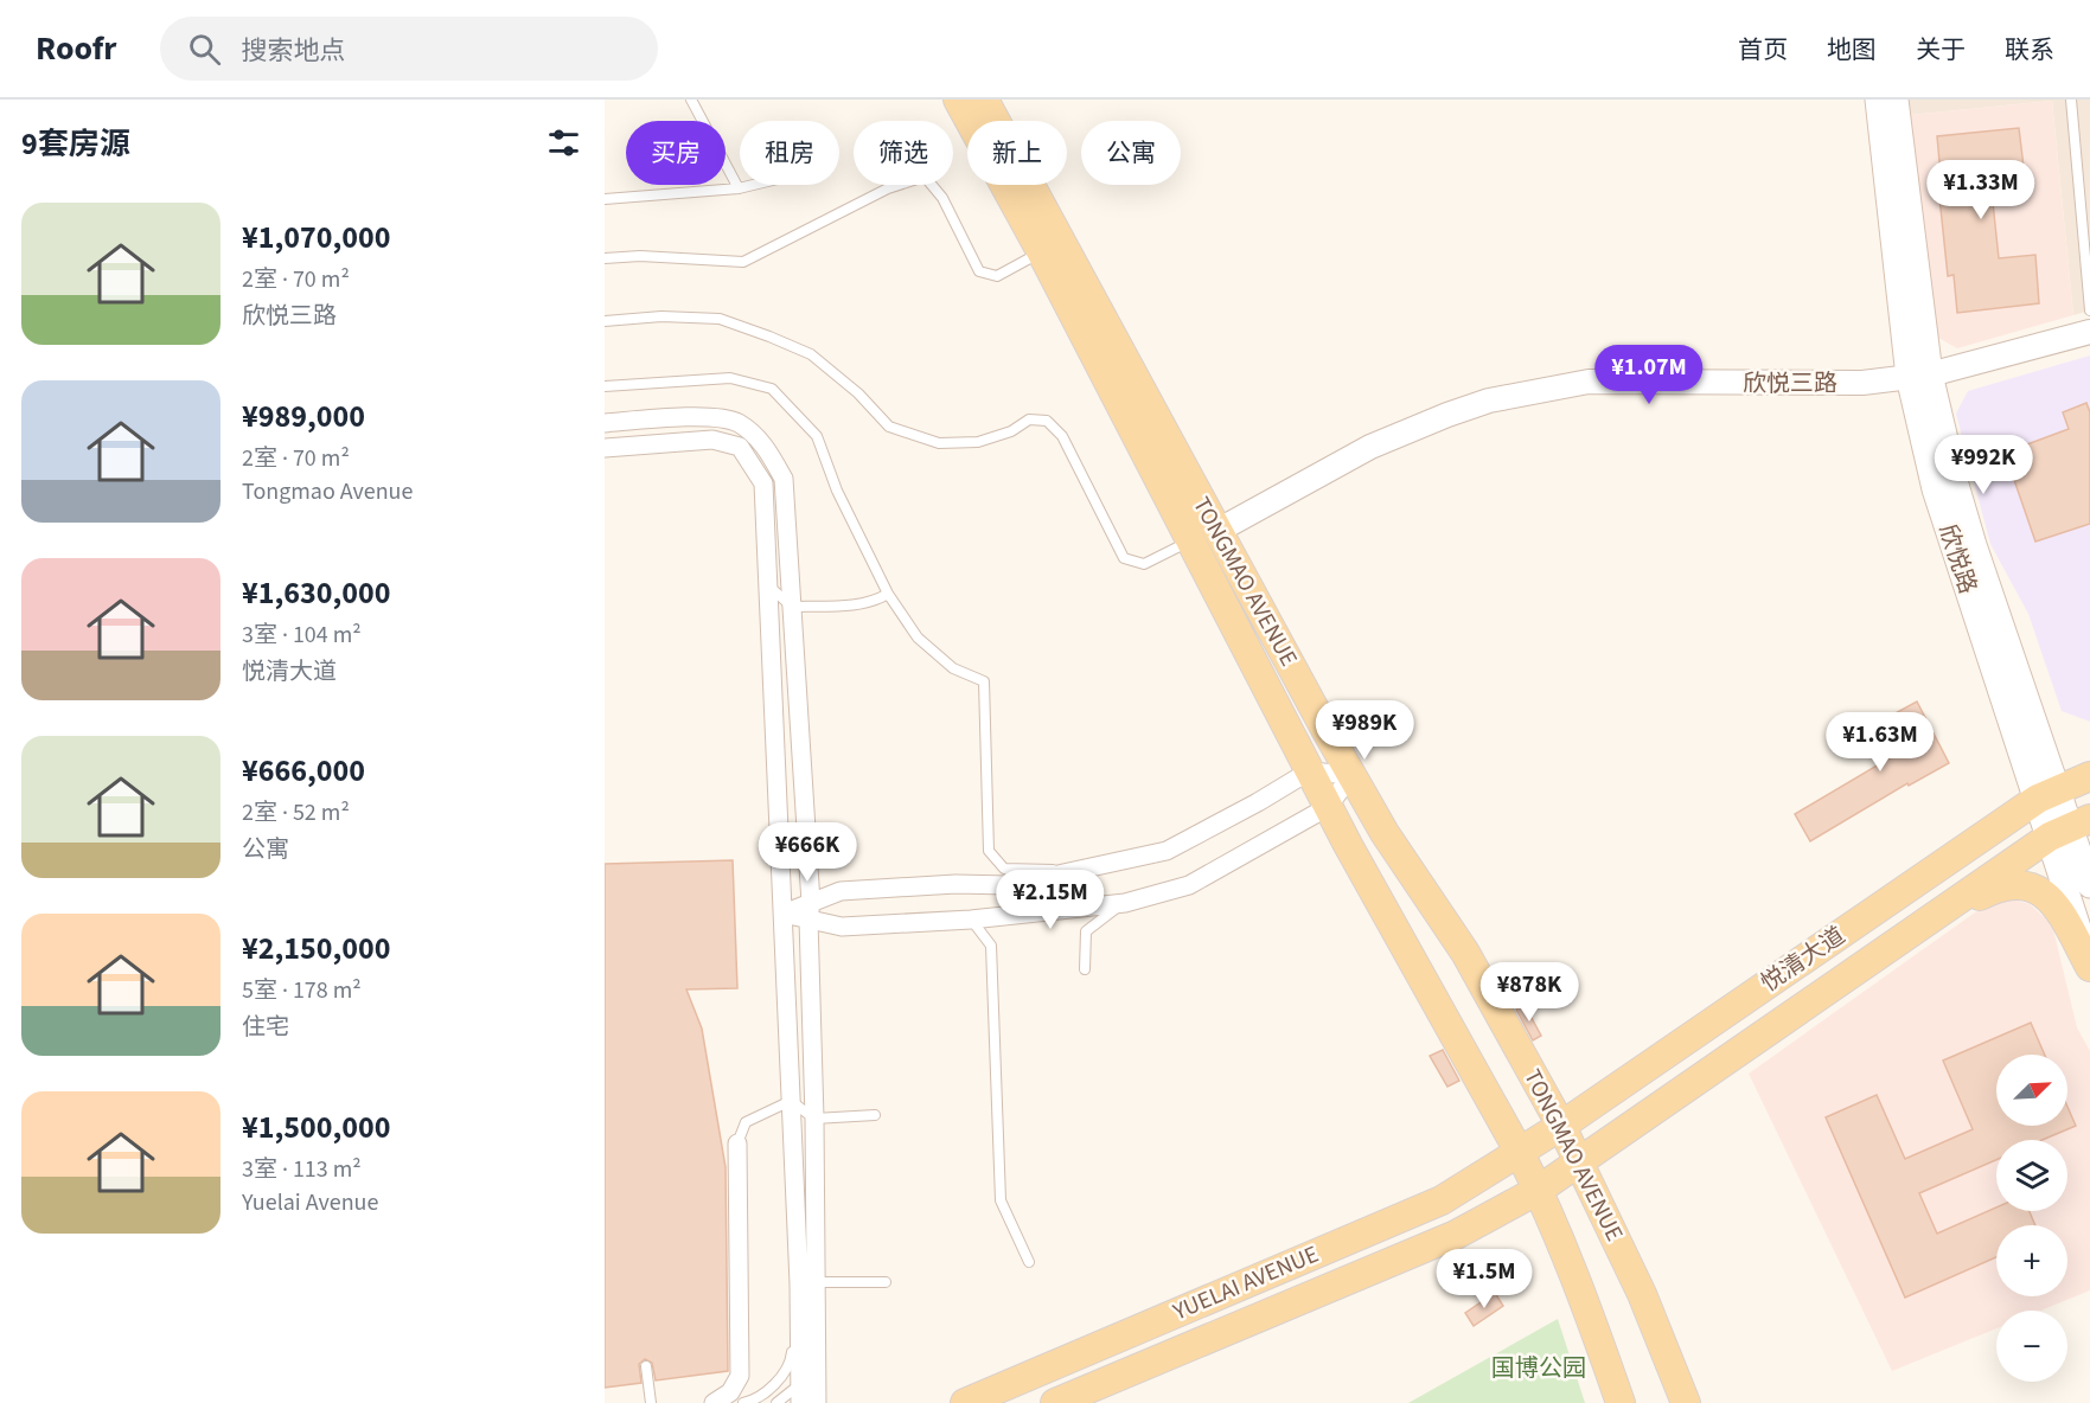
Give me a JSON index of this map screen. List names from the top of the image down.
{
  "streets": {
    "main road": [
      "欣悦路",
      "TONGMAO AVENUE",
      "悦清大道",
      "YUELAI AVENUE"
    ],
    "street": ["欣悦三路"]
  },
  "crossings": [
    ["欣悦三路", "欣悦路"],
    ["欣悦三路", "TONGMAO AVENUE"],
    ["欣悦路", "悦清大道"],
    ["TONGMAO AVENUE", "悦清大道"],
    ["TONGMAO AVENUE", "YUELAI AVENUE"],
    ["悦清大道", "YUELAI AVENUE"]
  ],
  "parks": ["国博公园"],
  "north": "top right",
  "page": {
    "header": "Roofr",
    "search": "搜索地点",
    "nav": [
      "首页",
      "地图",
      "关于",
      "联系"
    ],
    "heading": "9套房源",
    "chip": [
      "买房",
      "租房",
      "筛选",
      "新上",
      "公寓"
    ],
    "price": [
      "¥1.33M",
      "¥1.07M",
      "¥992K",
      "¥989K",
      "¥1.63M",
      "¥666K",
      "¥2.15M",
      "¥878K",
      "¥1.5M"
    ],
    "list": [
      {
        "name": "¥1,070,000",
        "note": "2室 · 70 m² · 欣悦三路"
      },
      {
        "name": "¥989,000",
        "note": "2室 · 70 m² · Tongmao Avenue"
      },
      {
        "name": "¥1,630,000",
        "note": "3室 · 104 m² · 悦清大道"
      },
      {
        "name": "¥666,000",
        "note": "2室 · 52 m² · 公寓"
      },
      {
        "name": "¥2,150,000",
        "note": "5室 · 178 m² · 住宅"
      },
      {
        "name": "¥1,500,000",
        "note": "3室 · 113 m² · Yuelai Avenue"
      }
    ],
    "map_buttons": ["+", "−"]
  }
}
